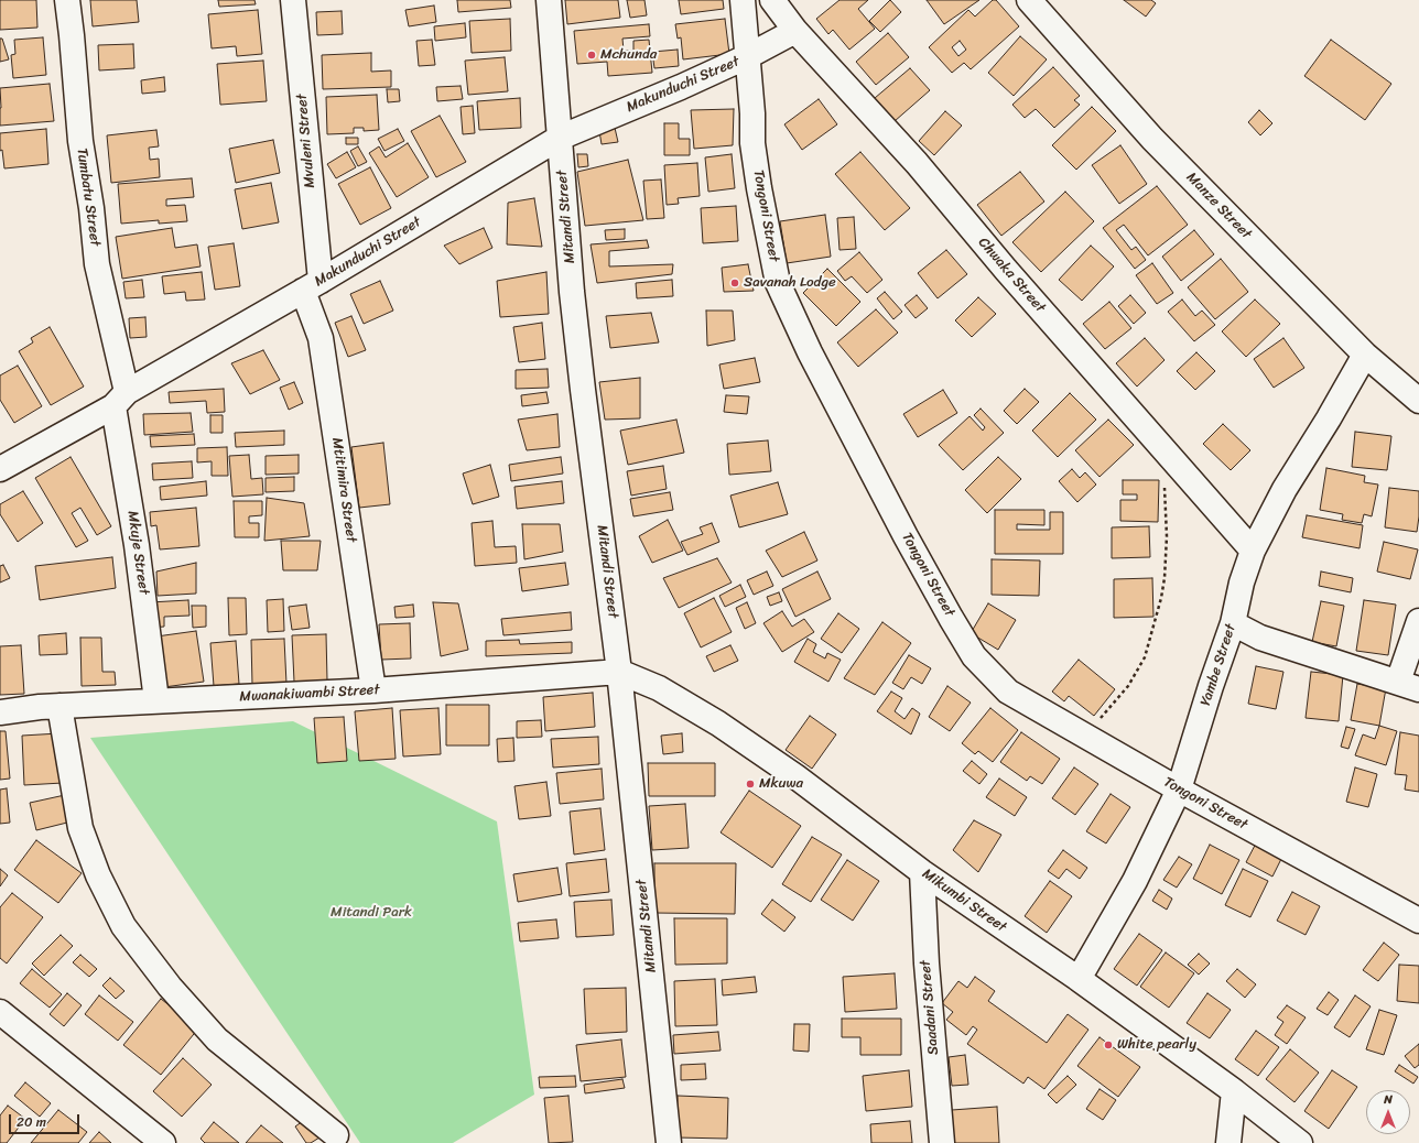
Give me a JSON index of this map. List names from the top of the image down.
{
  "streets": {
    "street": [
      "Makunduchi Street",
      "Mvuleni Street",
      "Tumbatu Street",
      "Manze Street",
      "Tongoni Street",
      "Mitandi Street",
      "Chwaka Street",
      "Mtitimira Street",
      "Mkuje Street",
      "Yambe Street",
      "Mwanakiwambi Street",
      "Mikumbi Street",
      "Saadani Street"
    ]
  },
  "crossings": [
    ["Makunduchi Street", "Mvuleni Street"],
    ["Makunduchi Street", "Tumbatu Street"],
    ["Makunduchi Street", "Tongoni Street"],
    ["Makunduchi Street", "Mitandi Street"],
    ["Makunduchi Street", "Chwaka Street"],
    ["Makunduchi Street", "Mtitimira Street"],
    ["Makunduchi Street", "Mkuje Street"],
    ["Mvuleni Street", "Mtitimira Street"],
    ["Tumbatu Street", "Mkuje Street"],
    ["Manze Street", "Yambe Street"],
    ["Tongoni Street", "Yambe Street"],
    ["Mitandi Street", "Mwanakiwambi Street"],
    ["Mitandi Street", "Mikumbi Street"],
    ["Chwaka Street", "Yambe Street"],
    ["Mtitimira Street", "Mwanakiwambi Street"],
    ["Mkuje Street", "Mwanakiwambi Street"],
    ["Yambe Street", "Mikumbi Street"],
    ["Mwanakiwambi Street", "Mikumbi Street"],
    ["Mikumbi Street", "Saadani Street"]
  ],
  "parks": ["Mitandi Park"],
  "places": [
    "Mchunda",
    "Savanah Lodge",
    "Mkuwa",
    "White pearly"
  ],
  "scale_bar": "20 m",
  "north": "top"
}
